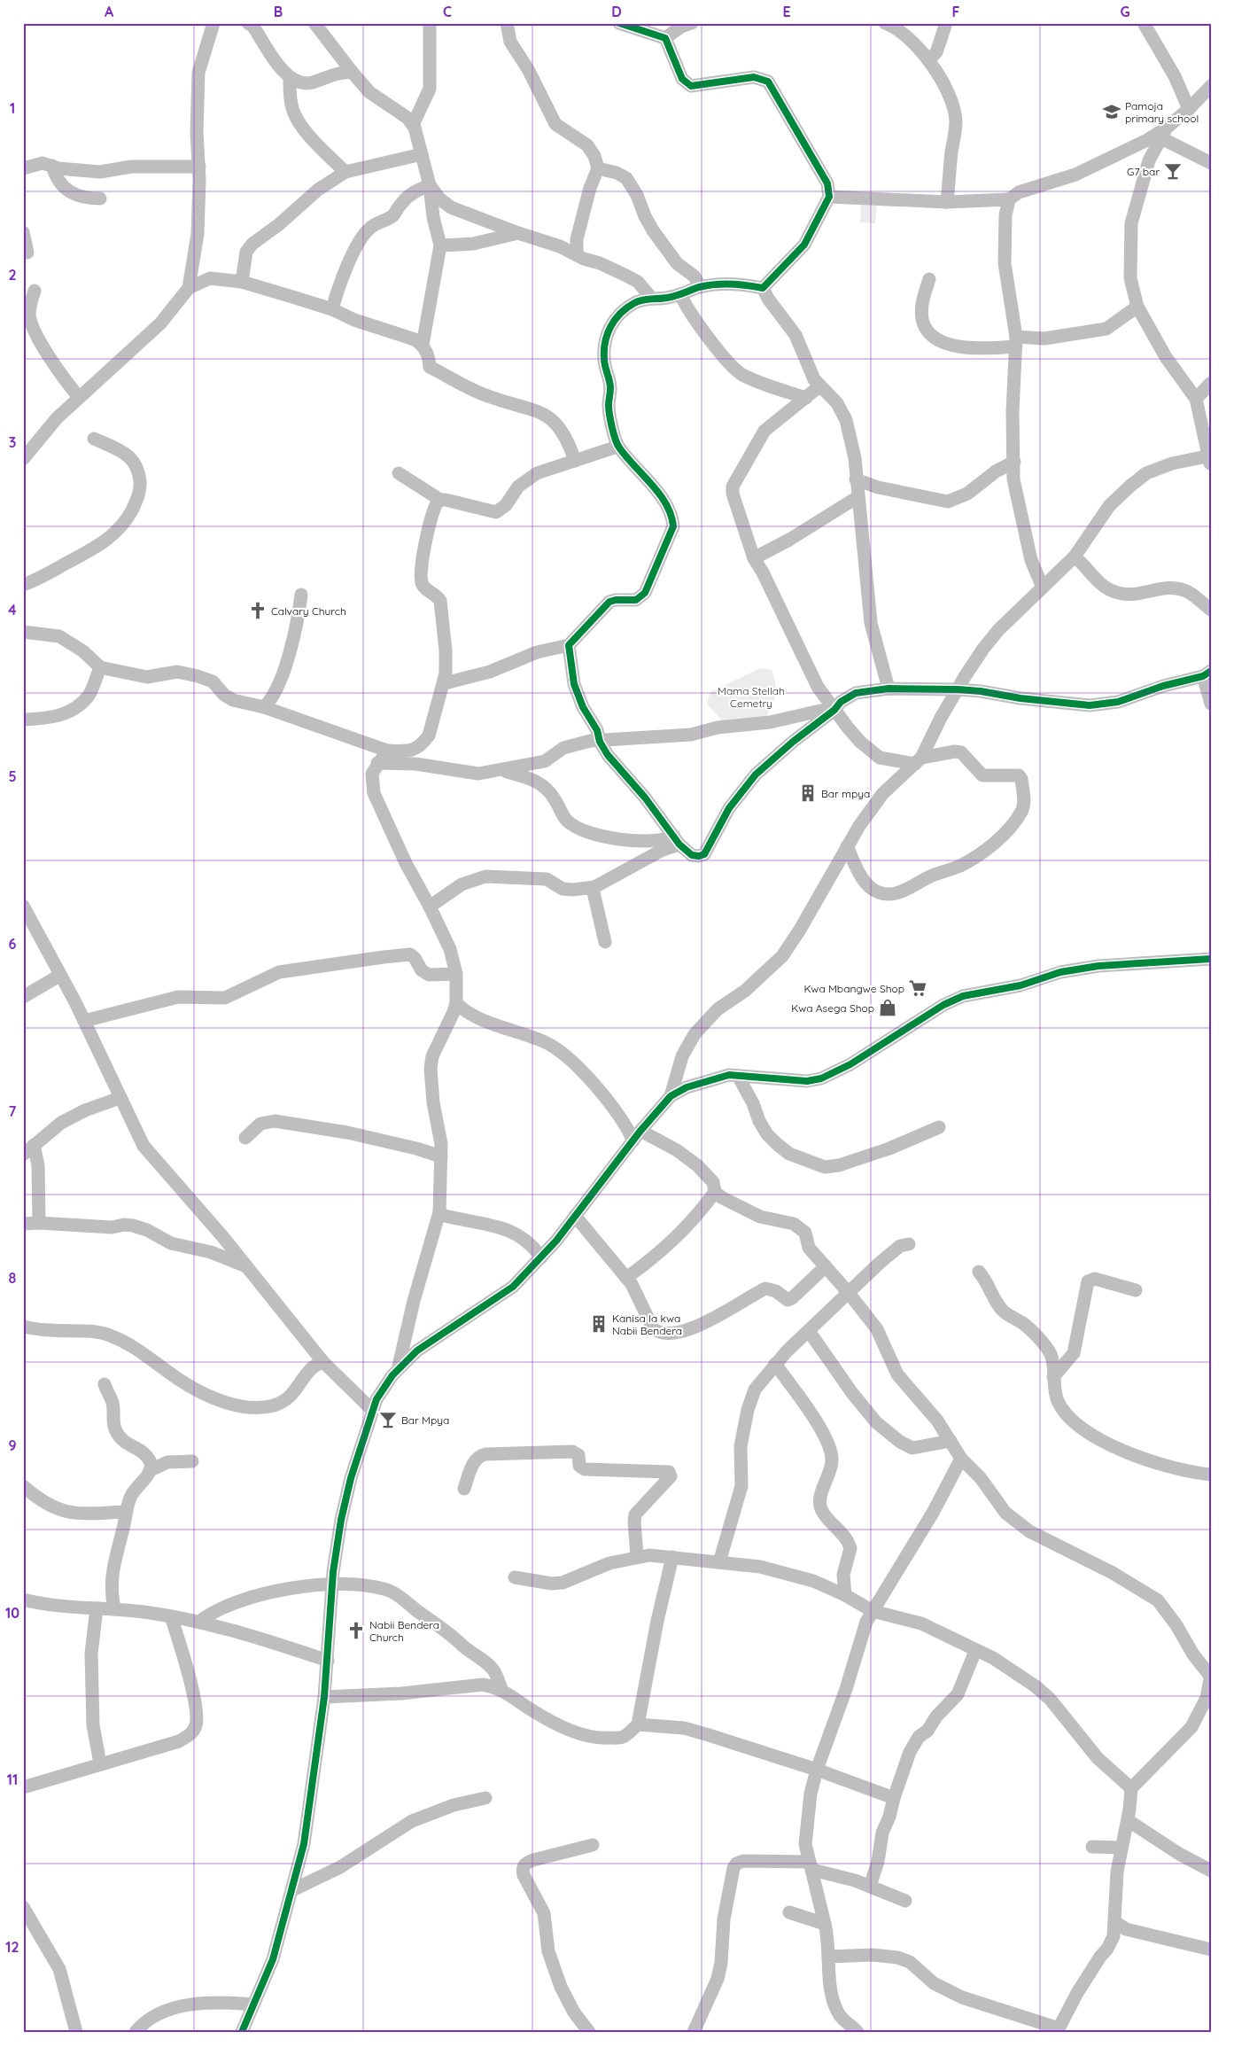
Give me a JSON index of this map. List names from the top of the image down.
{
  "parks": ["Mama Stellah Cemetry"],
  "places": {
    "school or university": ["Pamoja primary school"],
    "bar": ["G7 bar", "Bar Mpya"],
    "church": ["Calvary Church", "Nabii Bendera Church"],
    "building": ["Bar mpya", "Kanisa la kwa Nabii Bendera"],
    "supermarket": ["Kwa Mbangwe Shop"],
    "shop": ["Kwa Asega Shop"]
  },
  "grid": {
    "columns": [
      "A",
      "B",
      "C",
      "D",
      "E",
      "F",
      "G"
    ],
    "rows": [
      "1",
      "2",
      "3",
      "4",
      "5",
      "6",
      "7",
      "8",
      "9",
      "10",
      "11",
      "12"
    ]
  }
}
